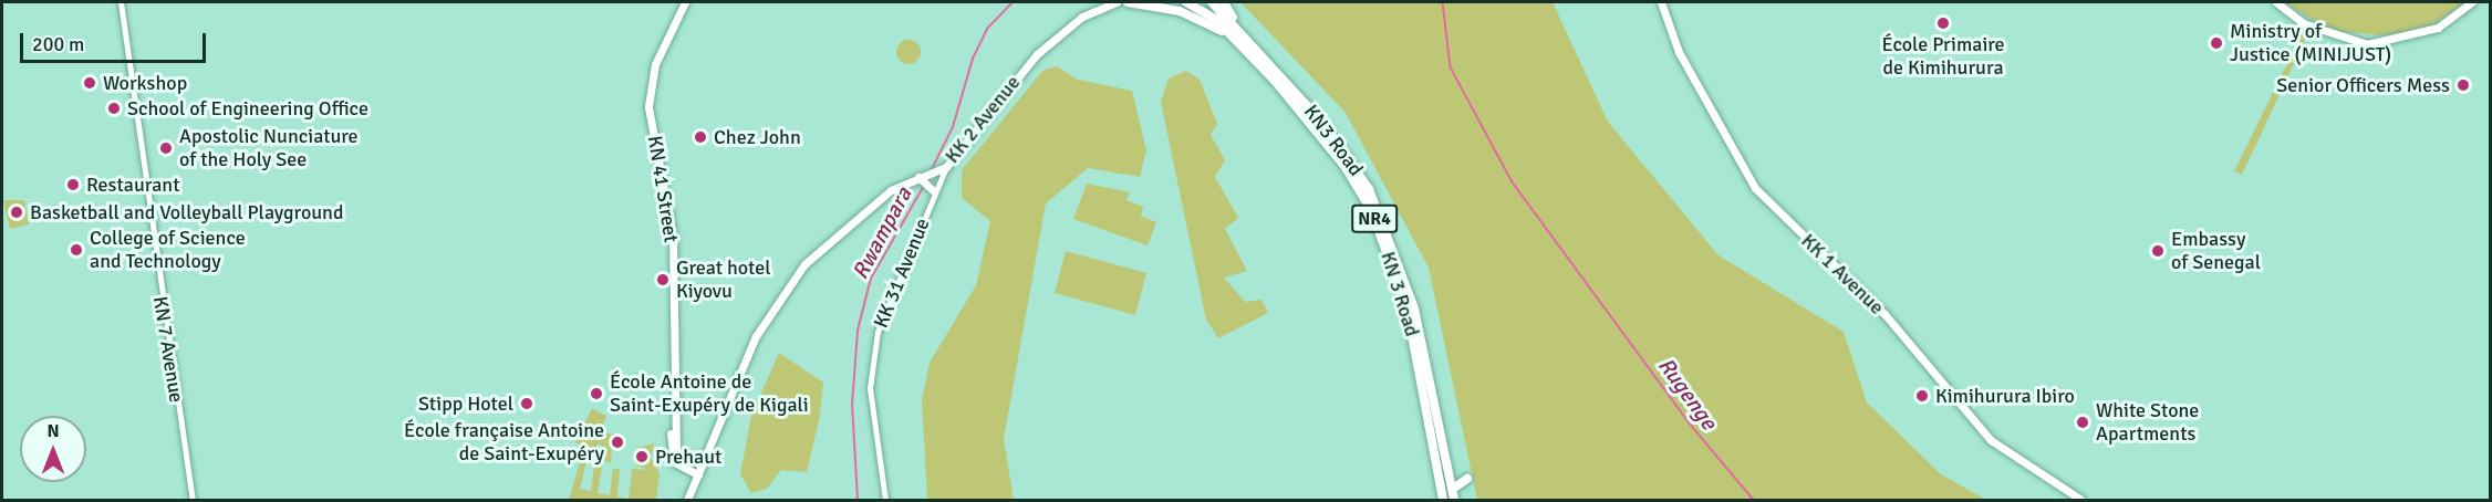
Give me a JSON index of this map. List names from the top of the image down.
{
  "streets": {
    "highway": ["KN3 Road", "NR4", "KN 3 Road"],
    "main road": ["KK 2 Avenue", "KN 41 Street", "KK 1 Avenue"],
    "street": ["KK 31 Avenue", "KN 7 Avenue"]
  },
  "crossings": [
    ["KK 2 Avenue", "KN 41 Street"],
    ["KK 2 Avenue", "KK 31 Avenue"]
  ],
  "water": ["Rwampara", "Rugenge"],
  "places": [
    "École Primaire de Kimihurura",
    "Ministry of Justice (MINIJUST)",
    "Workshop",
    "Senior Officers Mess",
    "School of Engineering Office",
    "Chez John",
    "Apostolic Nunciature of the Holy See",
    "Restaurant",
    "Basketball and Volleyball Playground",
    "College of Science and Technology",
    "Embassy of Senegal",
    "Great hotel Kiyovu",
    "École Antoine de Saint-Exupéry de Kigali",
    "Kimihurura Ibiro",
    "Stipp Hotel",
    "White Stone Apartments",
    "École française Antoine de Saint-Exupéry",
    "Prehaut"
  ],
  "scale_bar": "200 m",
  "north": "top"
}
